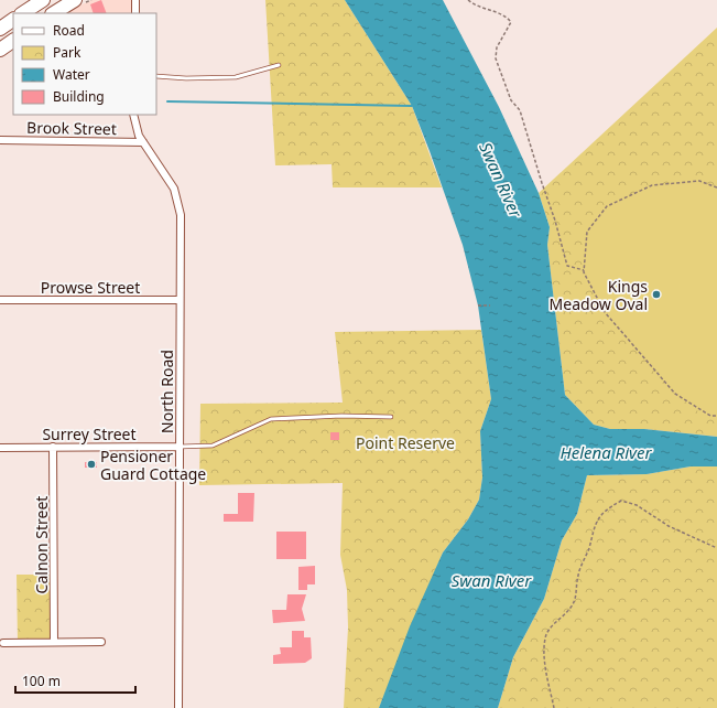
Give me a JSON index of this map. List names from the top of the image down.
{
  "streets": {
    "street": [
      "Brook Street",
      "Prowse Street",
      "North Road",
      "Surrey Street",
      "Calnon Street"
    ]
  },
  "crossings": [
    ["Brook Street", "North Road"],
    ["Prowse Street", "North Road"],
    ["North Road", "Surrey Street"],
    ["Surrey Street", "Calnon Street"]
  ],
  "water": ["Swan River", "Helena River"],
  "parks": ["Point Reserve"],
  "places": ["Kings Meadow Oval", "Pensioner Guard Cottage"],
  "legend": [
    "Road",
    "Park",
    "Water",
    "Building"
  ],
  "scale_bar": "100 m"
}
